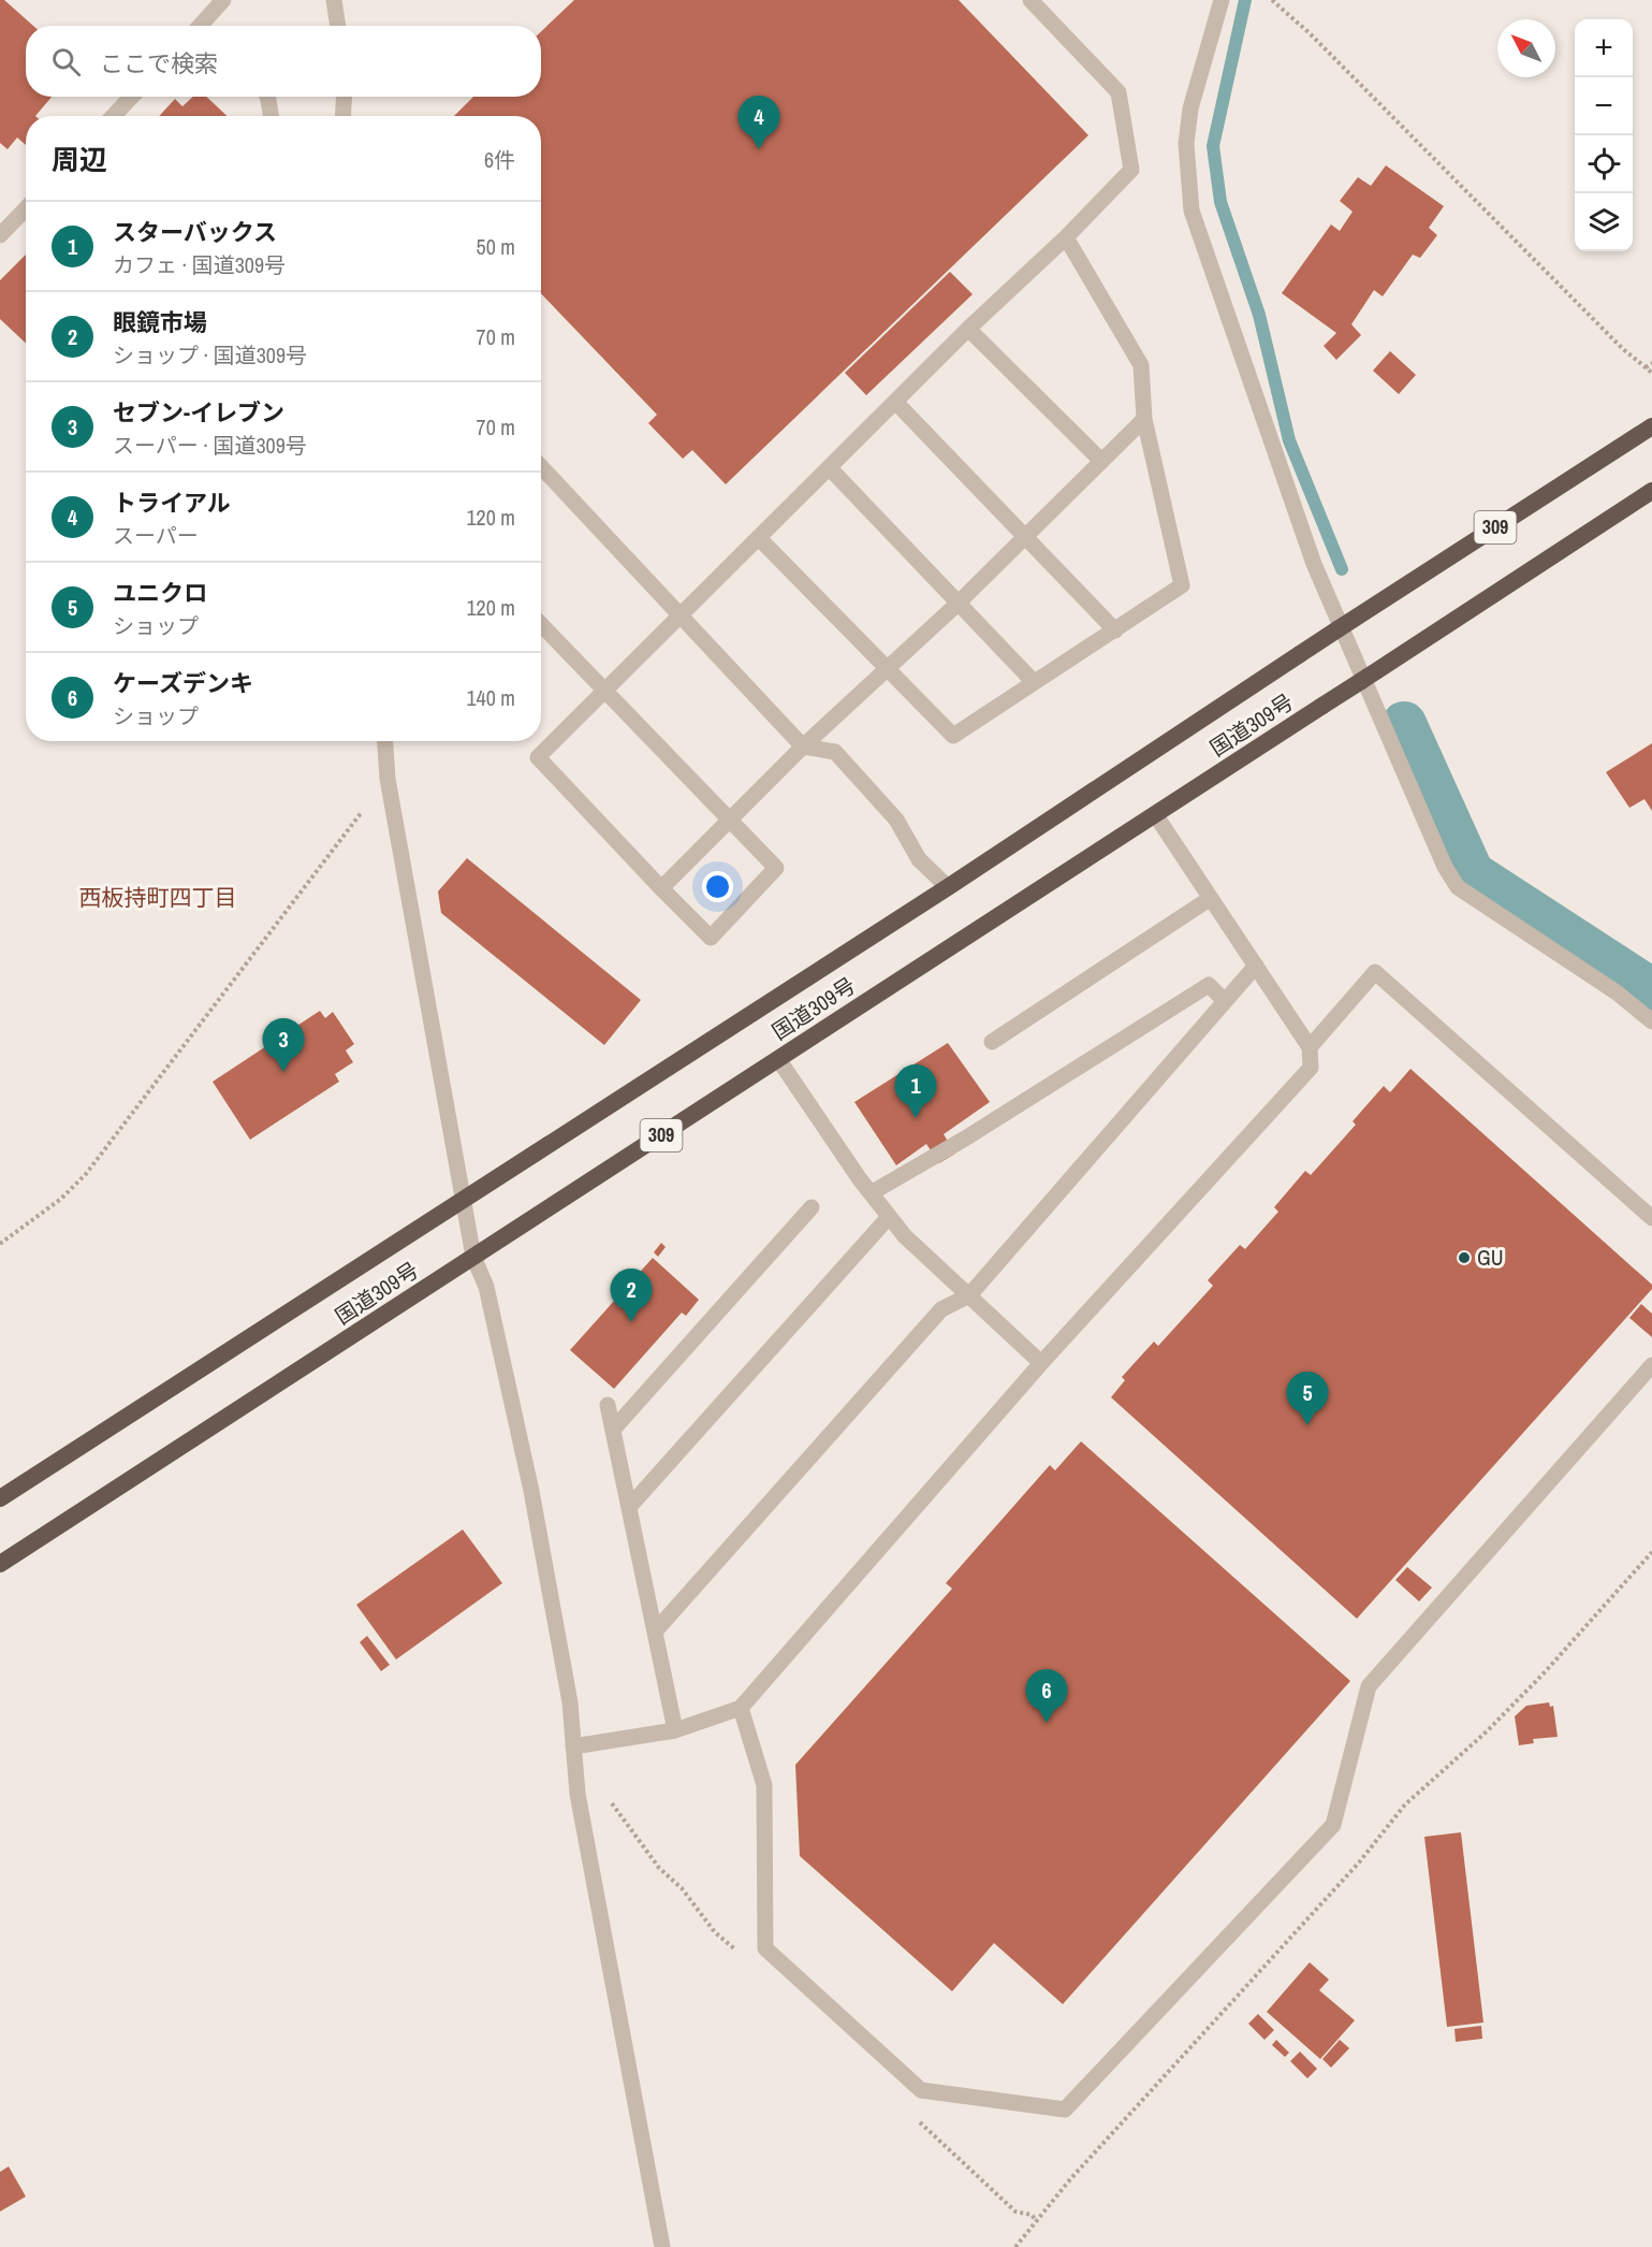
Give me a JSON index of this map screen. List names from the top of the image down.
{
  "streets": {
    "highway": ["309", "国道309号"]
  },
  "districts": ["西板持町四丁目"],
  "places": ["GU"],
  "north": "top left",
  "page": {
    "map_buttons": ["+", "−"],
    "search": "ここで検索",
    "pins": [
      "4",
      "3",
      "1",
      "2",
      "5",
      "6"
    ],
    "heading": ["周辺", "6件"],
    "list": [
      {
        "mark": "1",
        "name": "スターバックス",
        "note": "カフェ · 国道309号",
        "value": "50 m"
      },
      {
        "mark": "2",
        "name": "眼鏡市場",
        "note": "ショップ · 国道309号",
        "value": "70 m"
      },
      {
        "mark": "3",
        "name": "セブン-イレブン",
        "note": "スーパー · 国道309号",
        "value": "70 m"
      },
      {
        "mark": "4",
        "name": "トライアル",
        "note": "スーパー",
        "value": "120 m"
      },
      {
        "mark": "5",
        "name": "ユニクロ",
        "note": "ショップ",
        "value": "120 m"
      },
      {
        "mark": "6",
        "name": "ケーズデンキ",
        "note": "ショップ",
        "value": "140 m"
      }
    ]
  }
}
